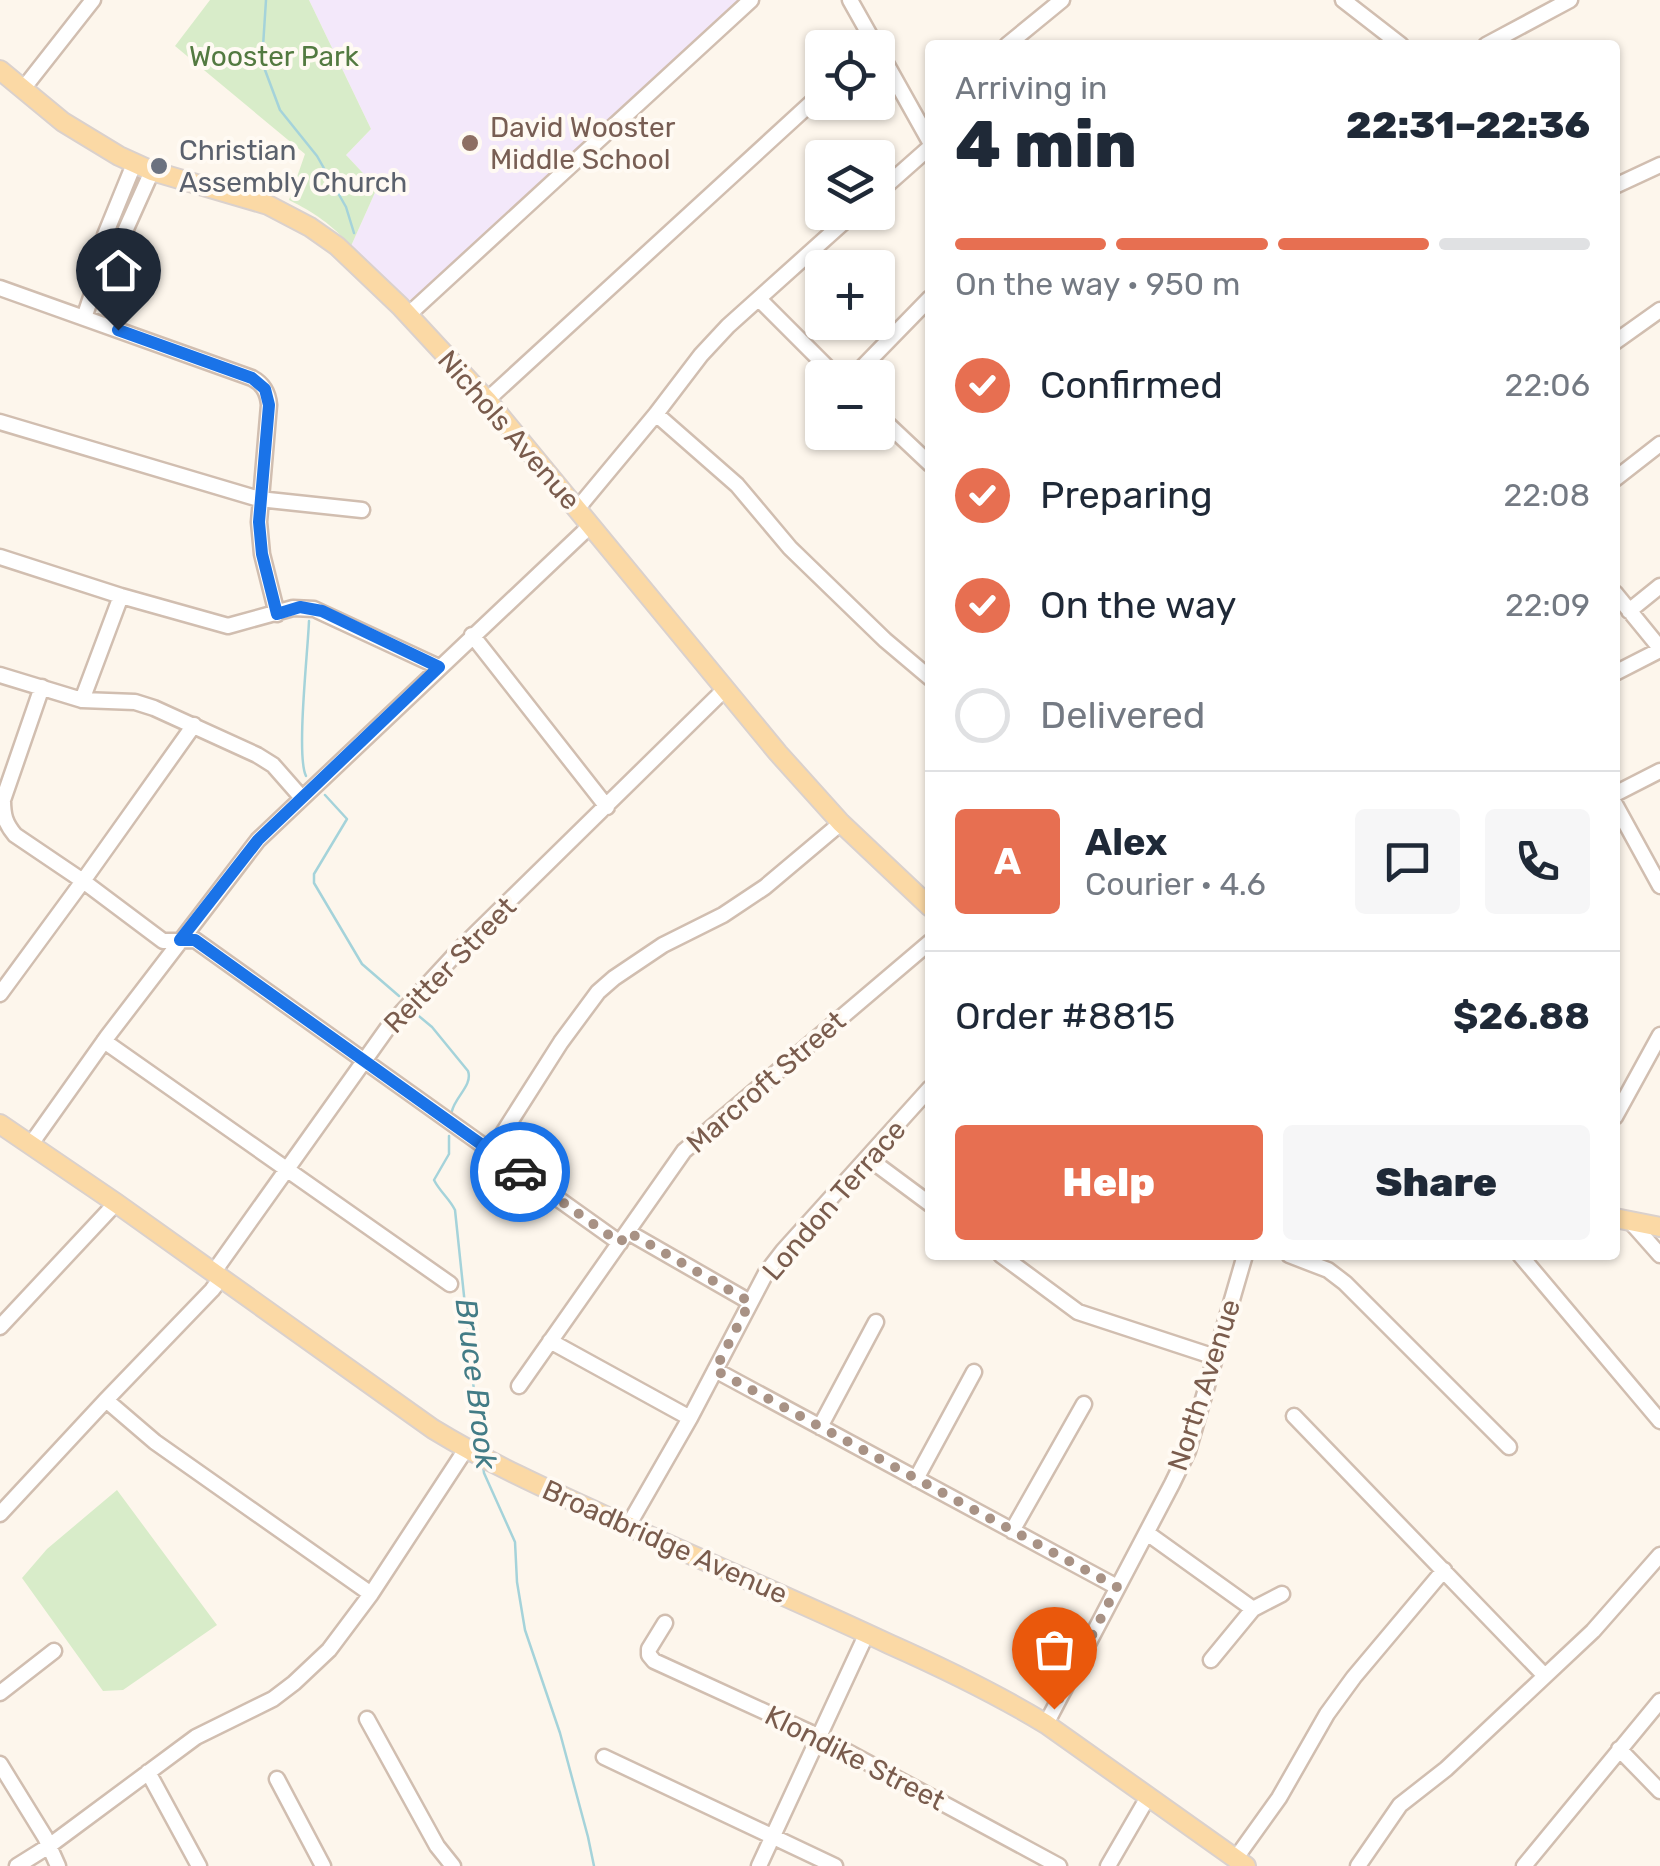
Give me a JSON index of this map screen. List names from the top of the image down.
{
  "streets": {
    "main road": ["Nichols Avenue", "Broadbridge Avenue"],
    "street": [
      "Reitter Street",
      "Marcroft Street",
      "London Terrace",
      "North Avenue",
      "Klondike Street"
    ]
  },
  "crossings": [
    ["Nichols Avenue", "Reitter Street"],
    ["Reitter Street", "Broadbridge Avenue"],
    ["London Terrace", "Broadbridge Avenue"],
    ["North Avenue", "Broadbridge Avenue"]
  ],
  "water": ["Bruce Brook"],
  "parks": ["Wooster Park"],
  "places": ["David Wooster Middle School", "Christian Assembly Church"],
  "page": {
    "map_buttons": ["+", "−"],
    "heading": ["4 min", "Arriving in", "22:31–22:36"],
    "panel": [
      "Alex",
      "Courier · 4.6",
      "Order #8815",
      "$26.88"
    ],
    "bar": "On the way · 950 m",
    "list": [
      ["Confirmed", "22:06"],
      ["Preparing", "22:08"],
      ["On the way", "22:09"],
      "Delivered"
    ],
    "round": "A",
    "buttons": ["Help", "Share"]
  }
}
